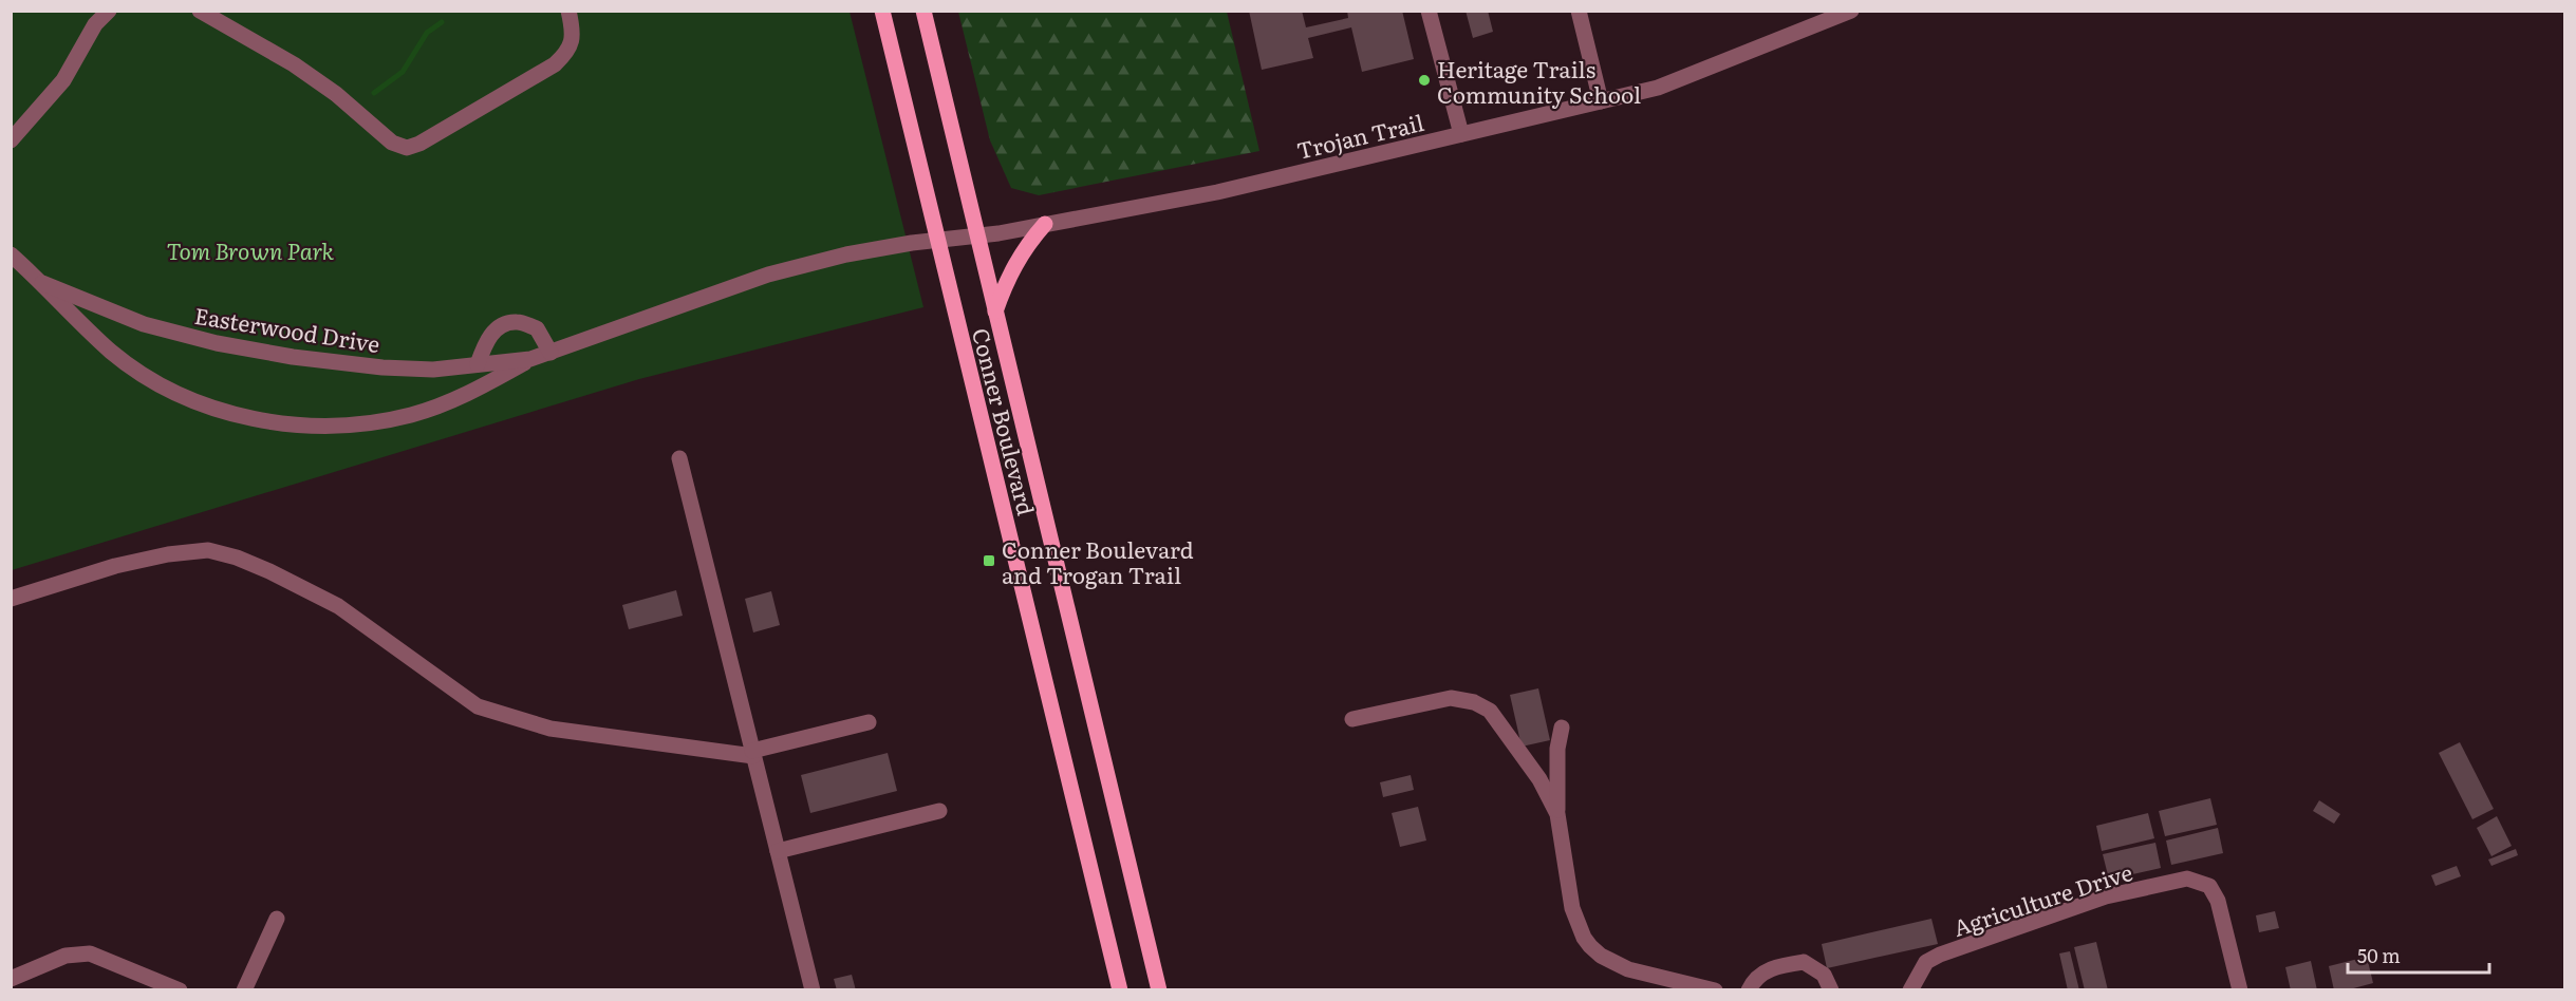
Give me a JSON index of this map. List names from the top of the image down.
{
  "streets": {
    "main road": ["Conner Boulevard"],
    "street": ["Trojan Trail", "Easterwood Drive", "Agriculture Drive"]
  },
  "crossings": [
    ["Trojan Trail", "Easterwood Drive"],
    ["Trojan Trail", "Conner Boulevard"],
    ["Easterwood Drive", "Conner Boulevard"]
  ],
  "parks": ["Tom Brown Park"],
  "places": {
    "other": ["Heritage Trails Community School"],
    "transit": ["Conner Boulevard and Trogan Trail"]
  },
  "scale_bar": "50 m"
}
